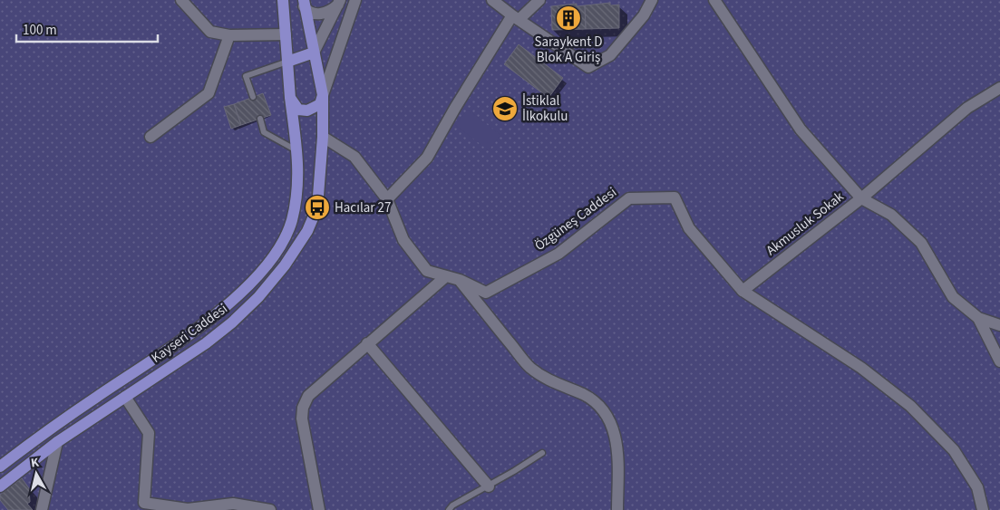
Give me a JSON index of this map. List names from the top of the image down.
{
  "streets": {
    "main road": ["Kayseri Caddesi"],
    "street": ["Özgüneş Caddesi", "Akmusluk Sokak"]
  },
  "crossings": [
    ["Özgüneş Caddesi", "Akmusluk Sokak"],
    ["Özgüneş Caddesi", "Kayseri Caddesi"]
  ],
  "places": {
    "building": ["Saraykent D Blok A Giriş"],
    "school or university": ["İstiklal İlkokulu"],
    "bus stop": ["Hacılar 27"]
  },
  "scale_bar": "100 m",
  "north": "top"
}
